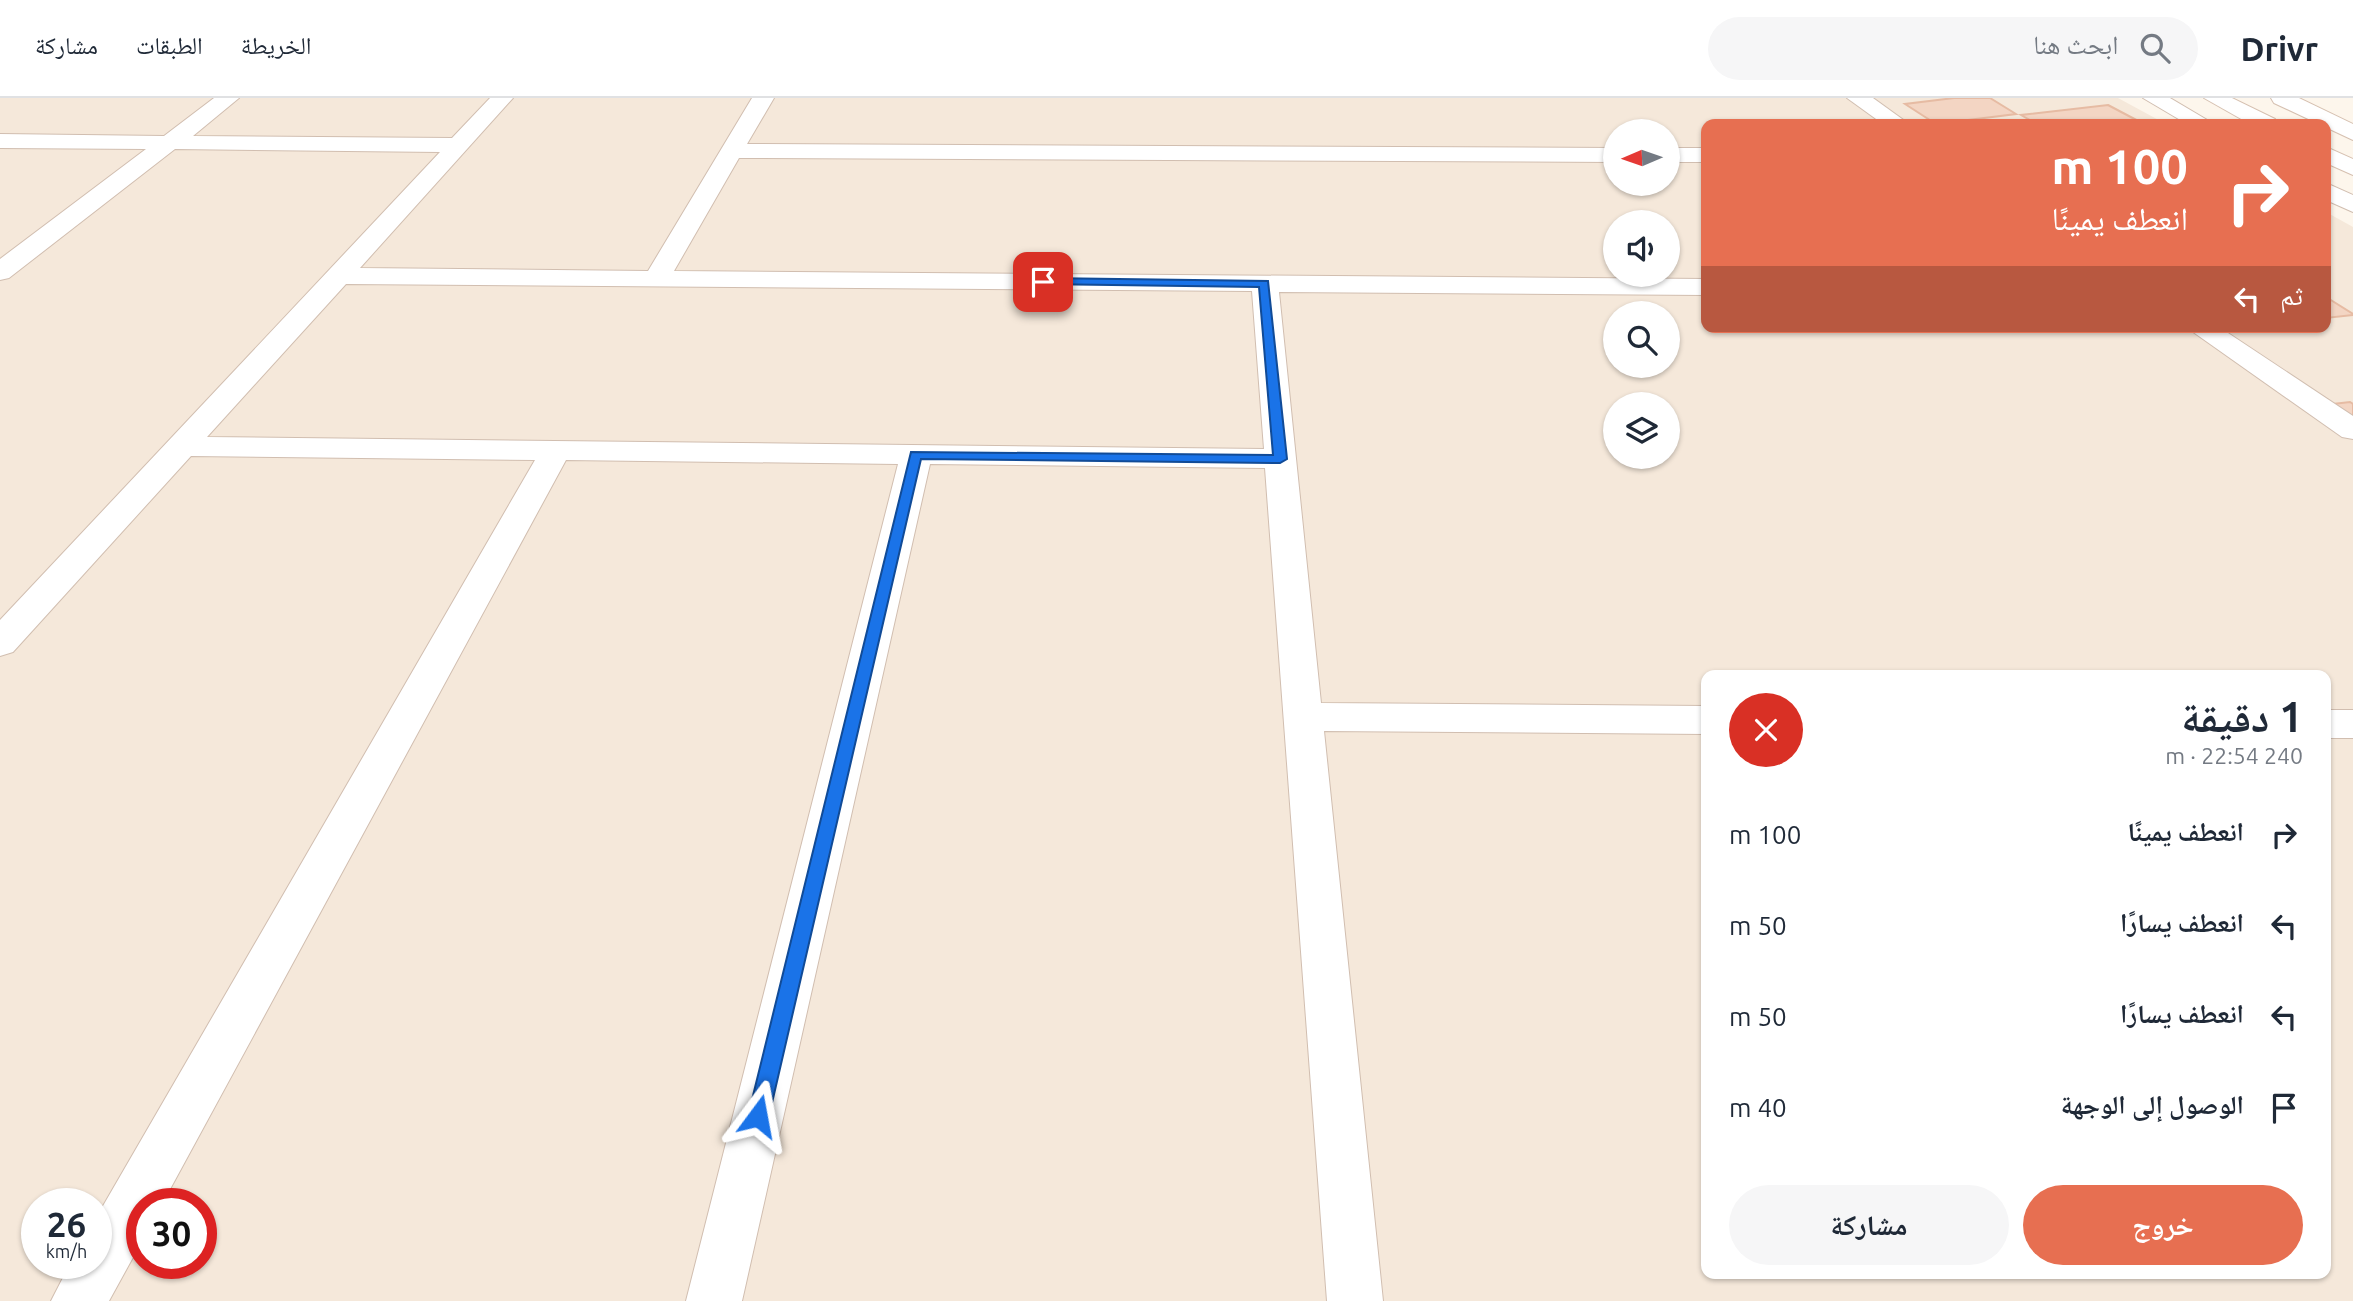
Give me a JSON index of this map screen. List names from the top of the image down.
{
  "north": "left",
  "page": {
    "header": "Drivr",
    "search": "ابحث هنا",
    "nav": ["الخريطة", "الطبقات", "مشاركة"],
    "turn": ["100 m", "انعطف يمينًا"],
    "then": "ثم",
    "heading": ["1 دقيقة", "240 m · 22:54"],
    "list": [
      {
        "name": "انعطف يمينًا",
        "value": "100 m"
      },
      {
        "name": "انعطف يسارًا",
        "value": "50 m"
      },
      {
        "name": "انعطف يسارًا",
        "value": "50 m"
      },
      {
        "name": "الوصول إلى الوجهة",
        "value": "40 m"
      }
    ],
    "buttons": ["خروج", "مشاركة"],
    "speed": "26 km/h",
    "limit": "30"
  }
}
